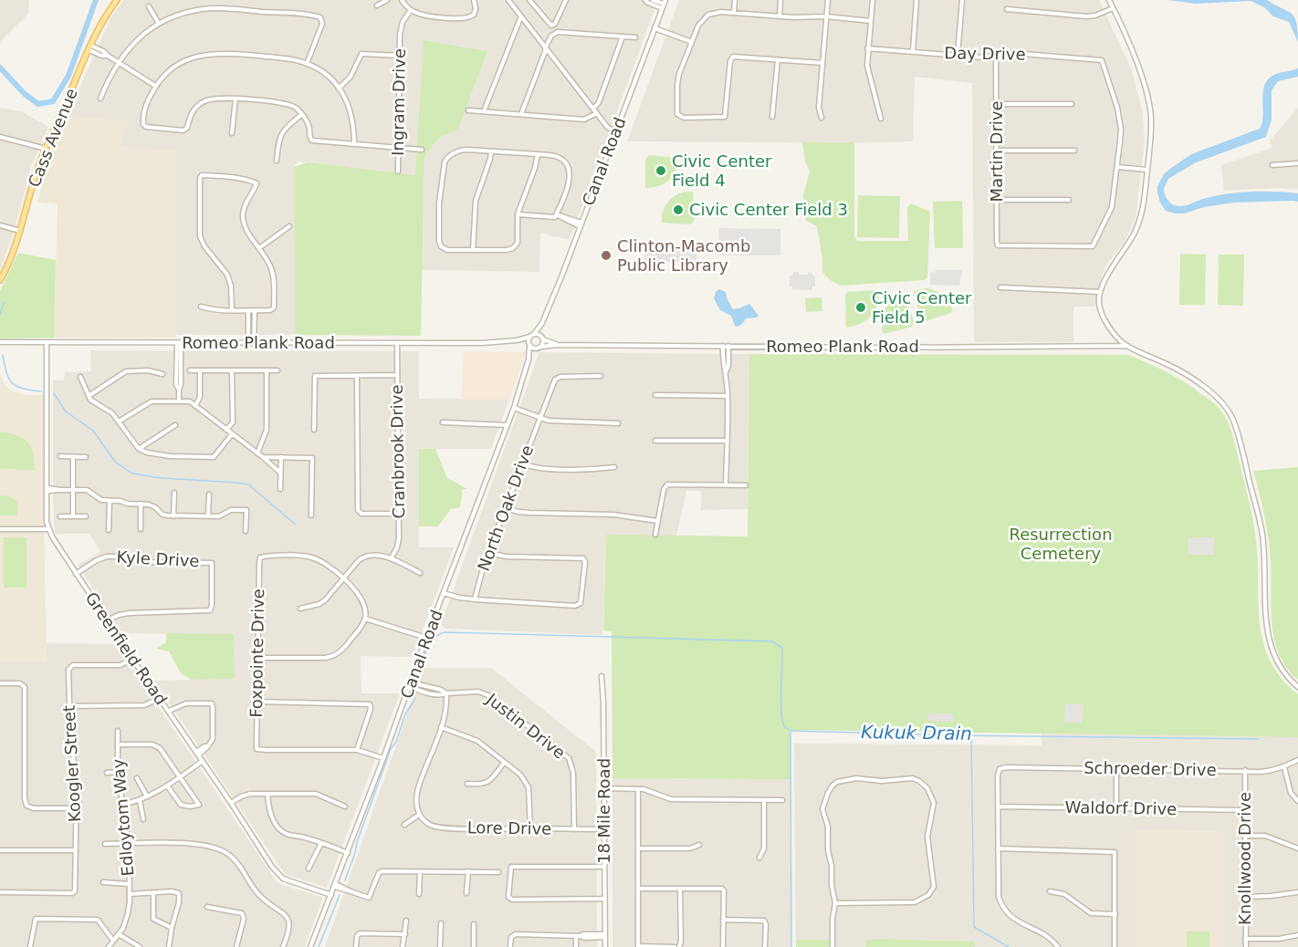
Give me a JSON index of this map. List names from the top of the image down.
{
  "streets": {
    "main road": ["Cass Avenue"],
    "street": [
      "Day Drive",
      "Ingram Drive",
      "Martin Drive",
      "Canal Road",
      "Romeo Plank Road",
      "Cranbrook Drive",
      "North Oak Drive",
      "Kyle Drive",
      "Greenfield Road",
      "Foxpointe Drive",
      "Justin Drive",
      "Koogler Street",
      "Schroeder Drive",
      "Waldorf Drive",
      "18 Mile Road",
      "Edloytom Way",
      "Lore Drive",
      "Knollwood Drive"
    ]
  },
  "crossings": [
    ["Day Drive", "Martin Drive"],
    ["Canal Road", "Romeo Plank Road"],
    ["Canal Road", "Greenfield Road"],
    ["Canal Road", "Justin Drive"],
    ["Romeo Plank Road", "Cranbrook Drive"],
    ["Romeo Plank Road", "Greenfield Road"],
    ["Kyle Drive", "Greenfield Road"],
    ["Greenfield Road", "Koogler Street"],
    ["Justin Drive", "Lore Drive"],
    ["Schroeder Drive", "Waldorf Drive"],
    ["Schroeder Drive", "Knollwood Drive"],
    ["Waldorf Drive", "Knollwood Drive"],
    ["18 Mile Road", "Lore Drive"]
  ],
  "water": ["Kukuk Drain"],
  "parks": ["Resurrection Cemetery"],
  "places": [
    "Civic Center Field 4",
    "Civic Center Field 3",
    "Clinton-Macomb Public Library",
    "Civic Center Field 5"
  ]
}
